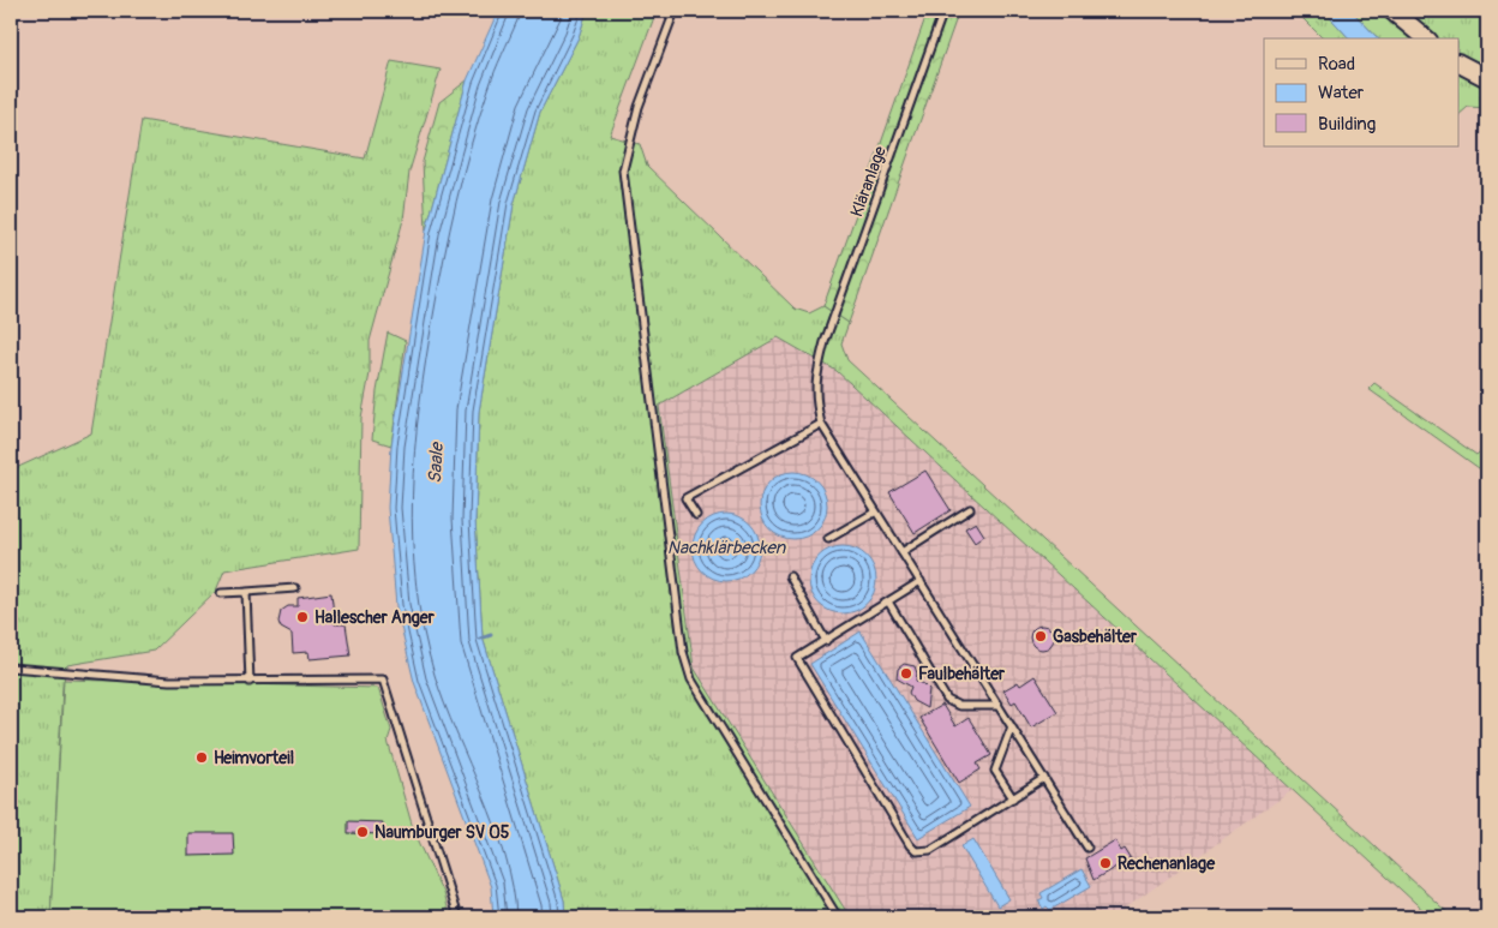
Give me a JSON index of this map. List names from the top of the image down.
{
  "streets": {
    "lane": ["Kläranlage"]
  },
  "water": ["Saale", "Nachklärbecken"],
  "places": [
    "Hallescher Anger",
    "Gasbehälter",
    "Faulbehälter",
    "Heimvorteil",
    "Naumburger SV 05",
    "Rechenanlage"
  ],
  "legend": ["Road", "Water", "Building"]
}
